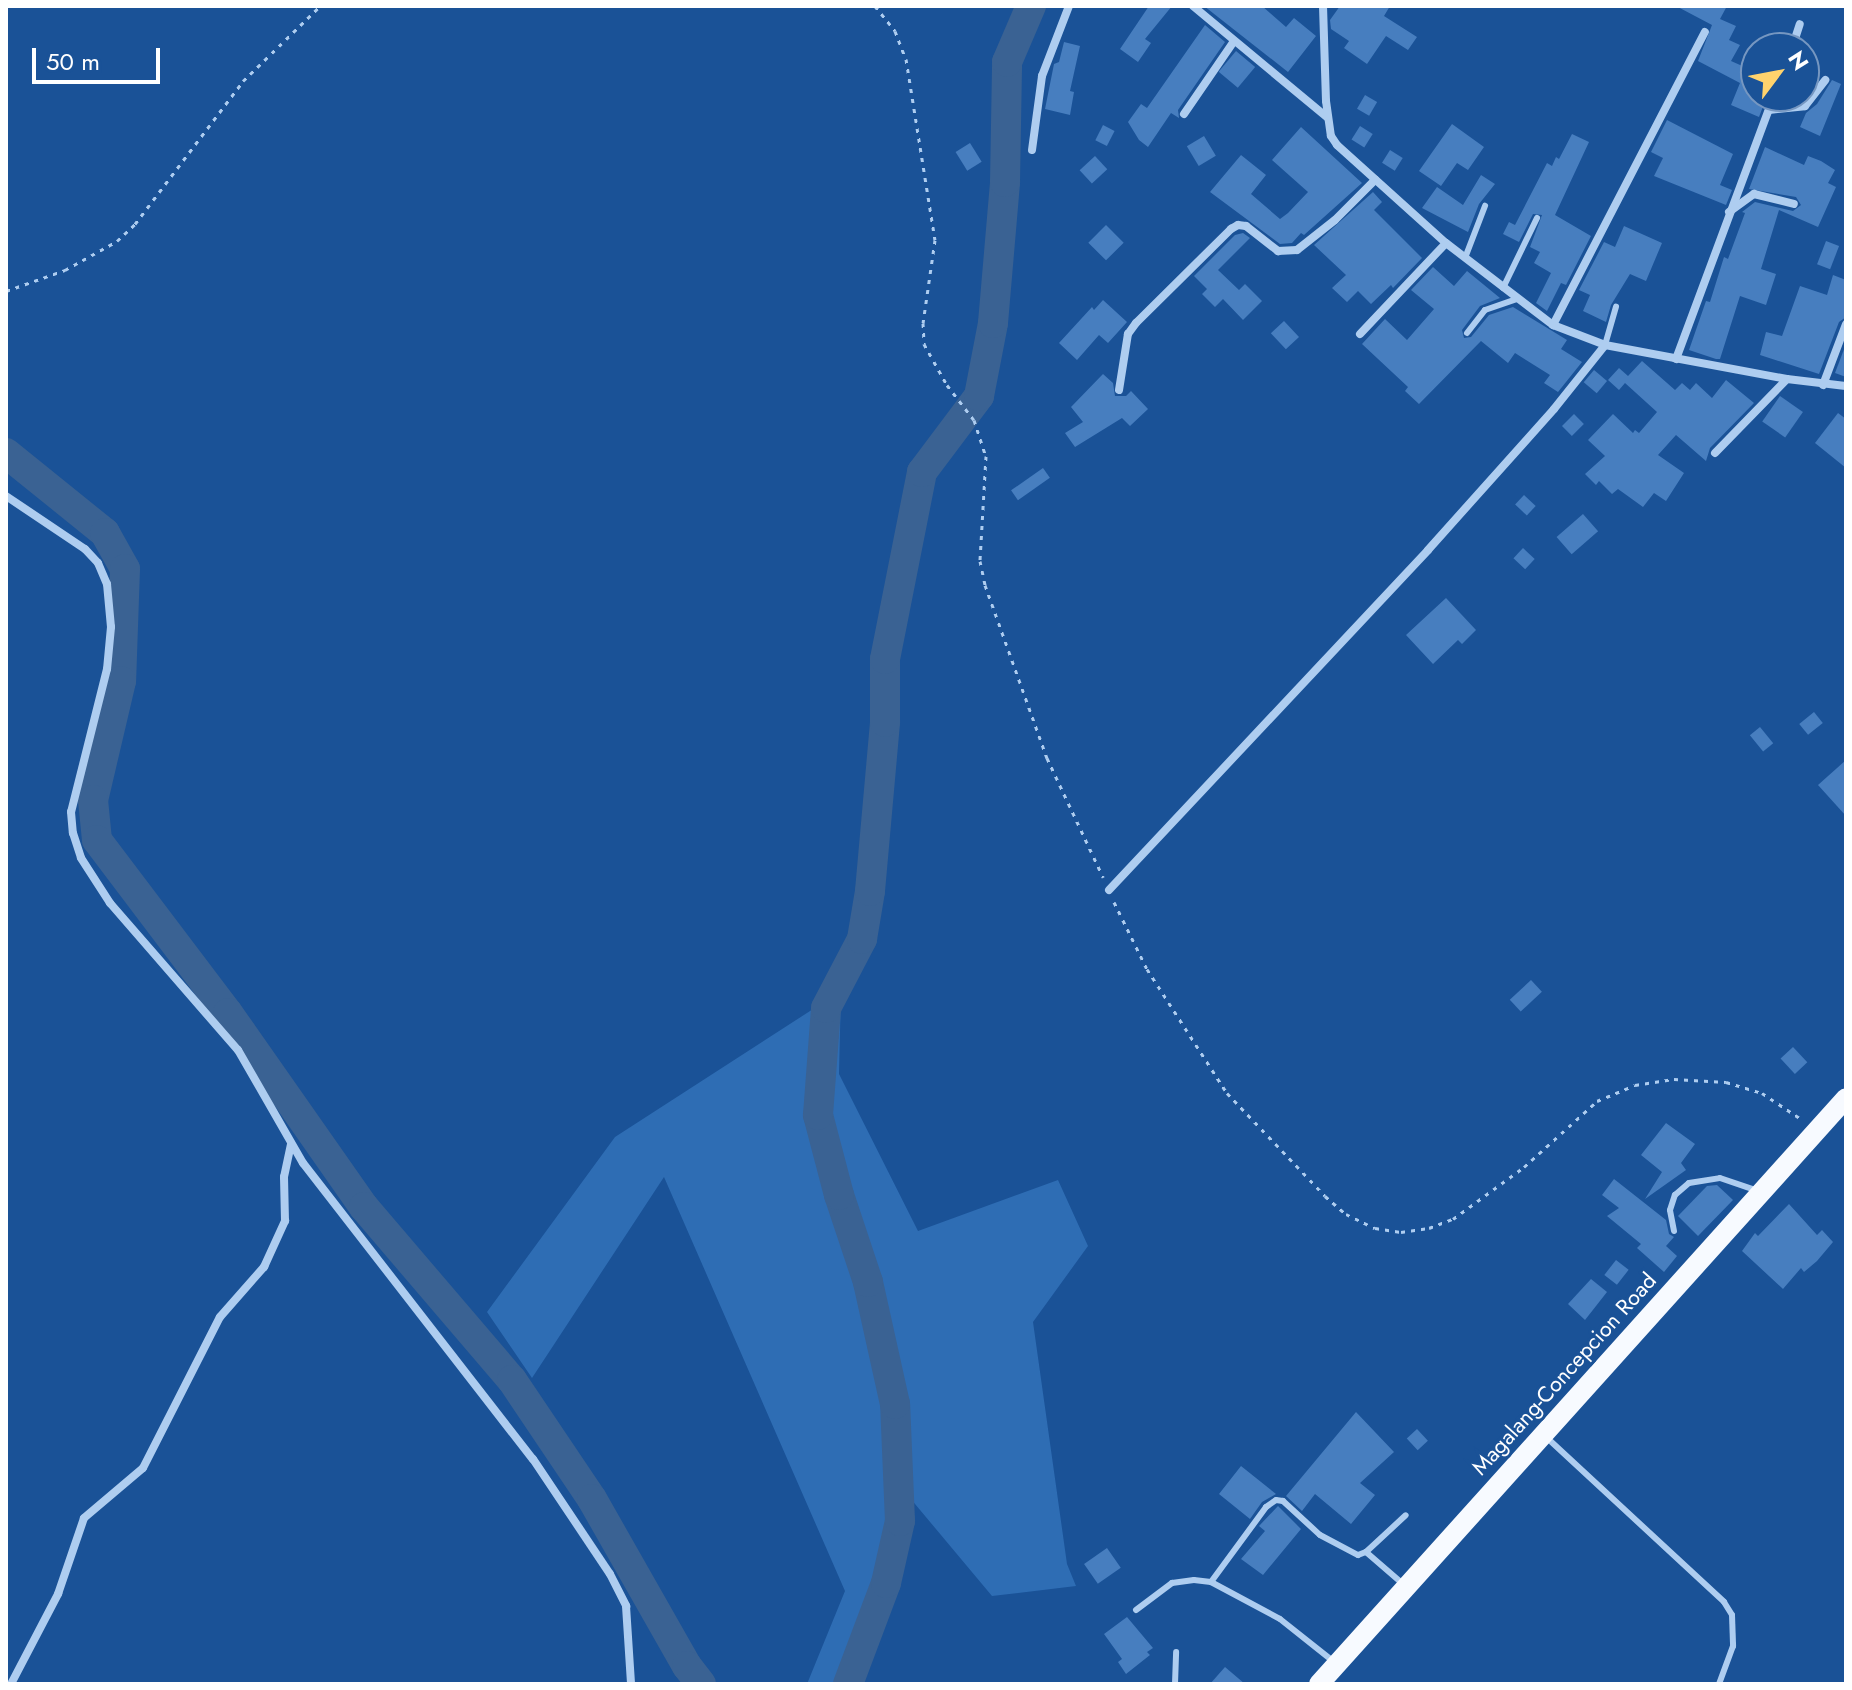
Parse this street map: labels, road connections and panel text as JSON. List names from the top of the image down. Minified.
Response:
{"streets":{"main road":["Magalang-Concepcion Road"]},"scale_bar":"50 m","north":"top right"}
